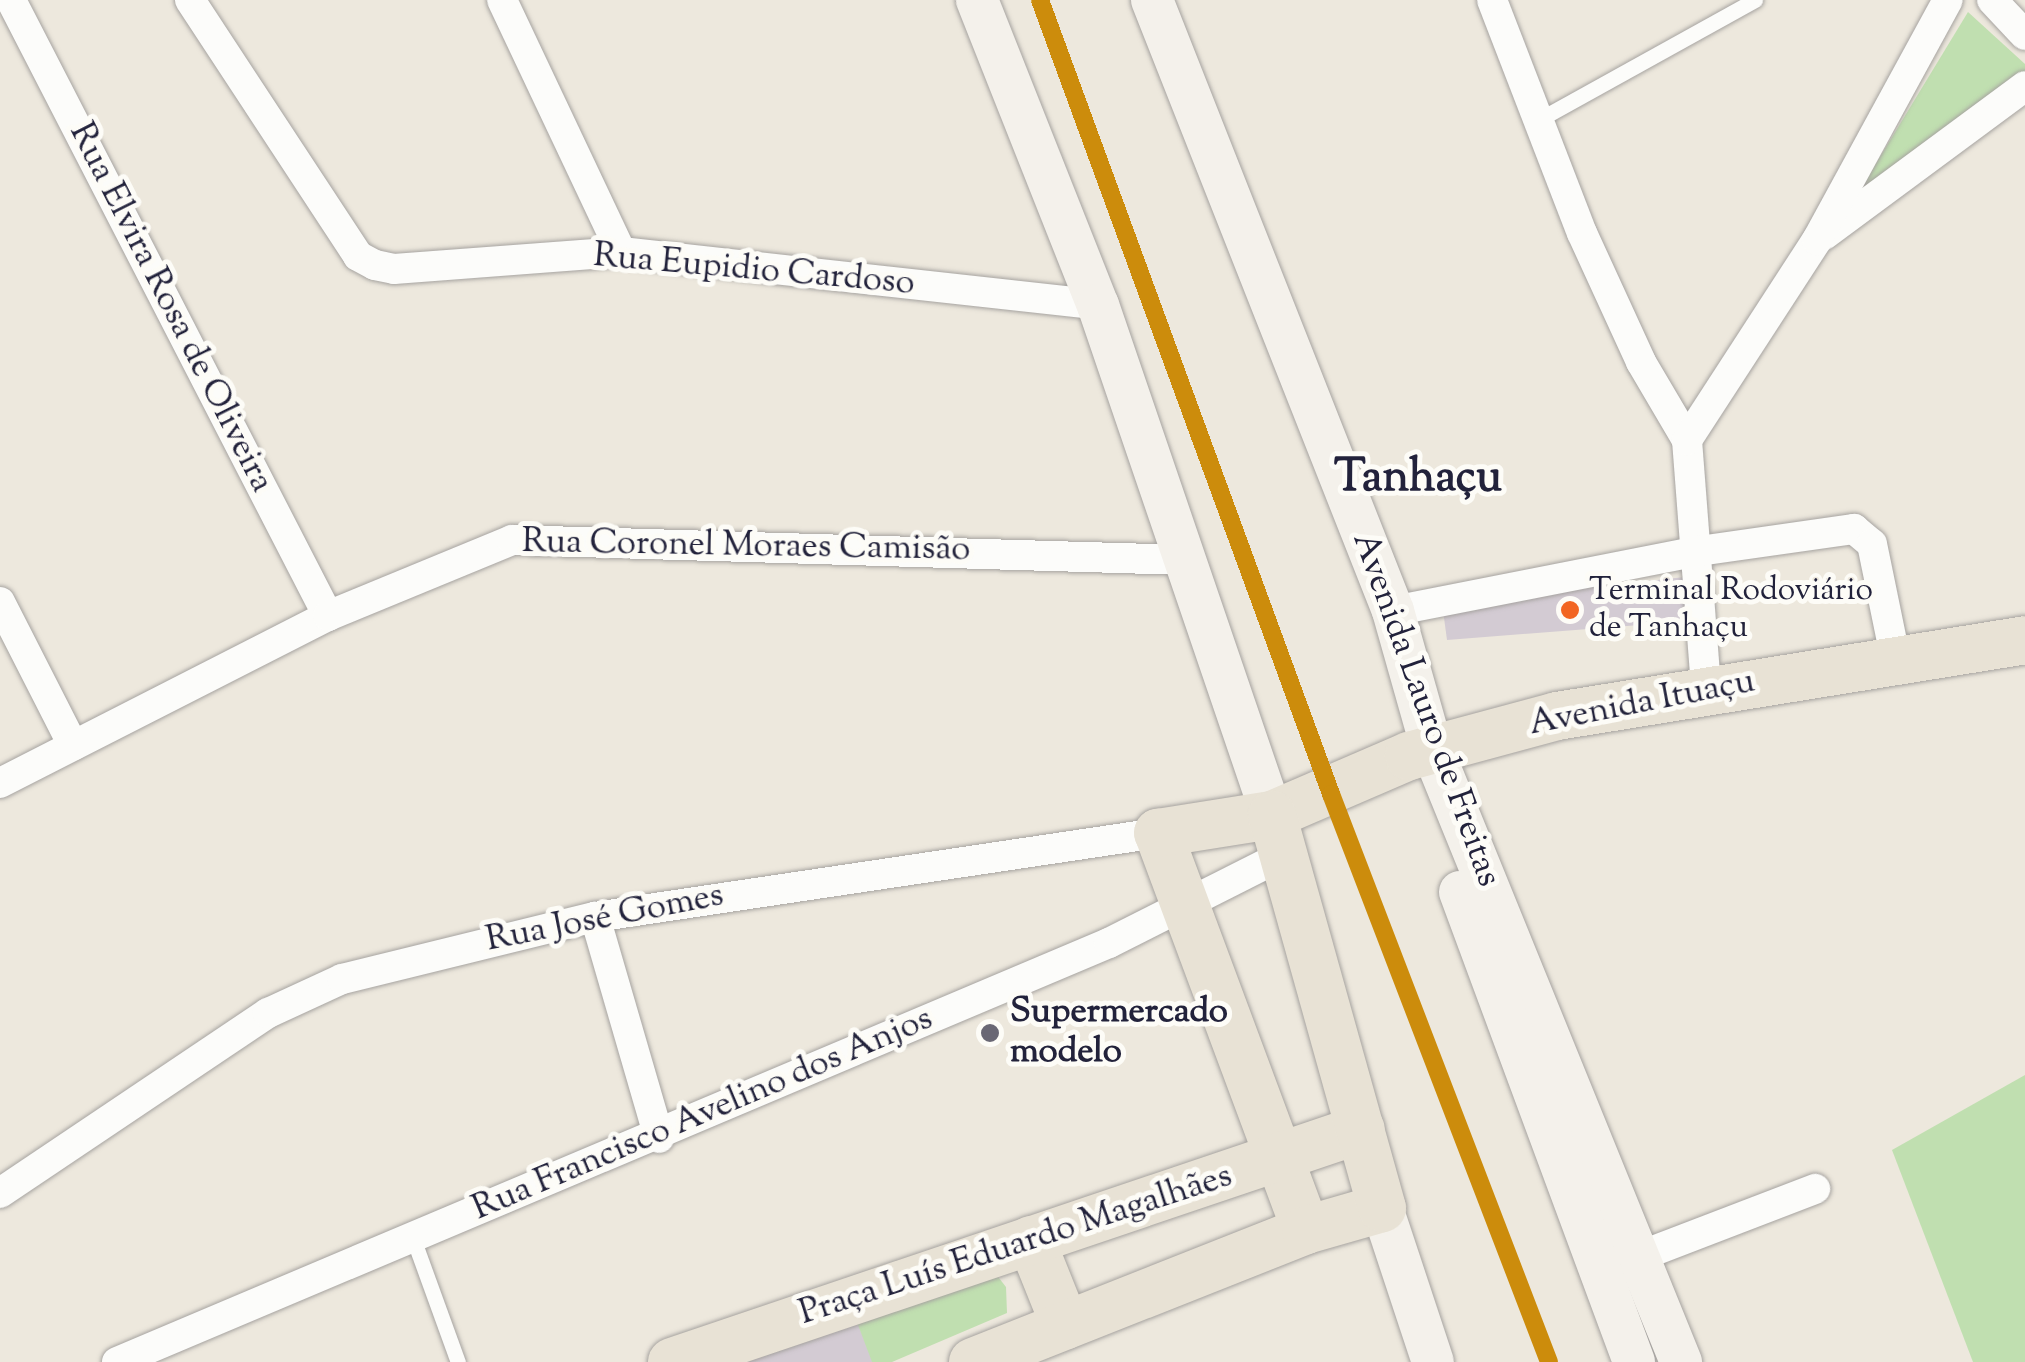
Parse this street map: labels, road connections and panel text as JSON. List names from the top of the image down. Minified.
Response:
{"streets":{"main road":["Avenida Ituaçu","Avenida Lauro de Freitas","Rua José Gomes","Praça Luís Eduardo Magalhães"],"street":["Rua Eupidio Cardoso","Rua Elvira Rosa de Oliveira","Rua Coronel Moraes Camisão","Rua Francisco Avelino dos Anjos"]},"crossings":[["Rua Elvira Rosa de Oliveira","Rua Coronel Moraes Camisão"],["Avenida Ituaçu","Avenida Lauro de Freitas"],["Avenida Ituaçu","Rua José Gomes"],["Avenida Ituaçu","Rua Francisco Avelino dos Anjos"],["Rua José Gomes","Rua Francisco Avelino dos Anjos"]],"districts":["Tanhaçu"],"places":["Terminal Rodoviário de Tanhaçu","Supermercado modelo"]}
